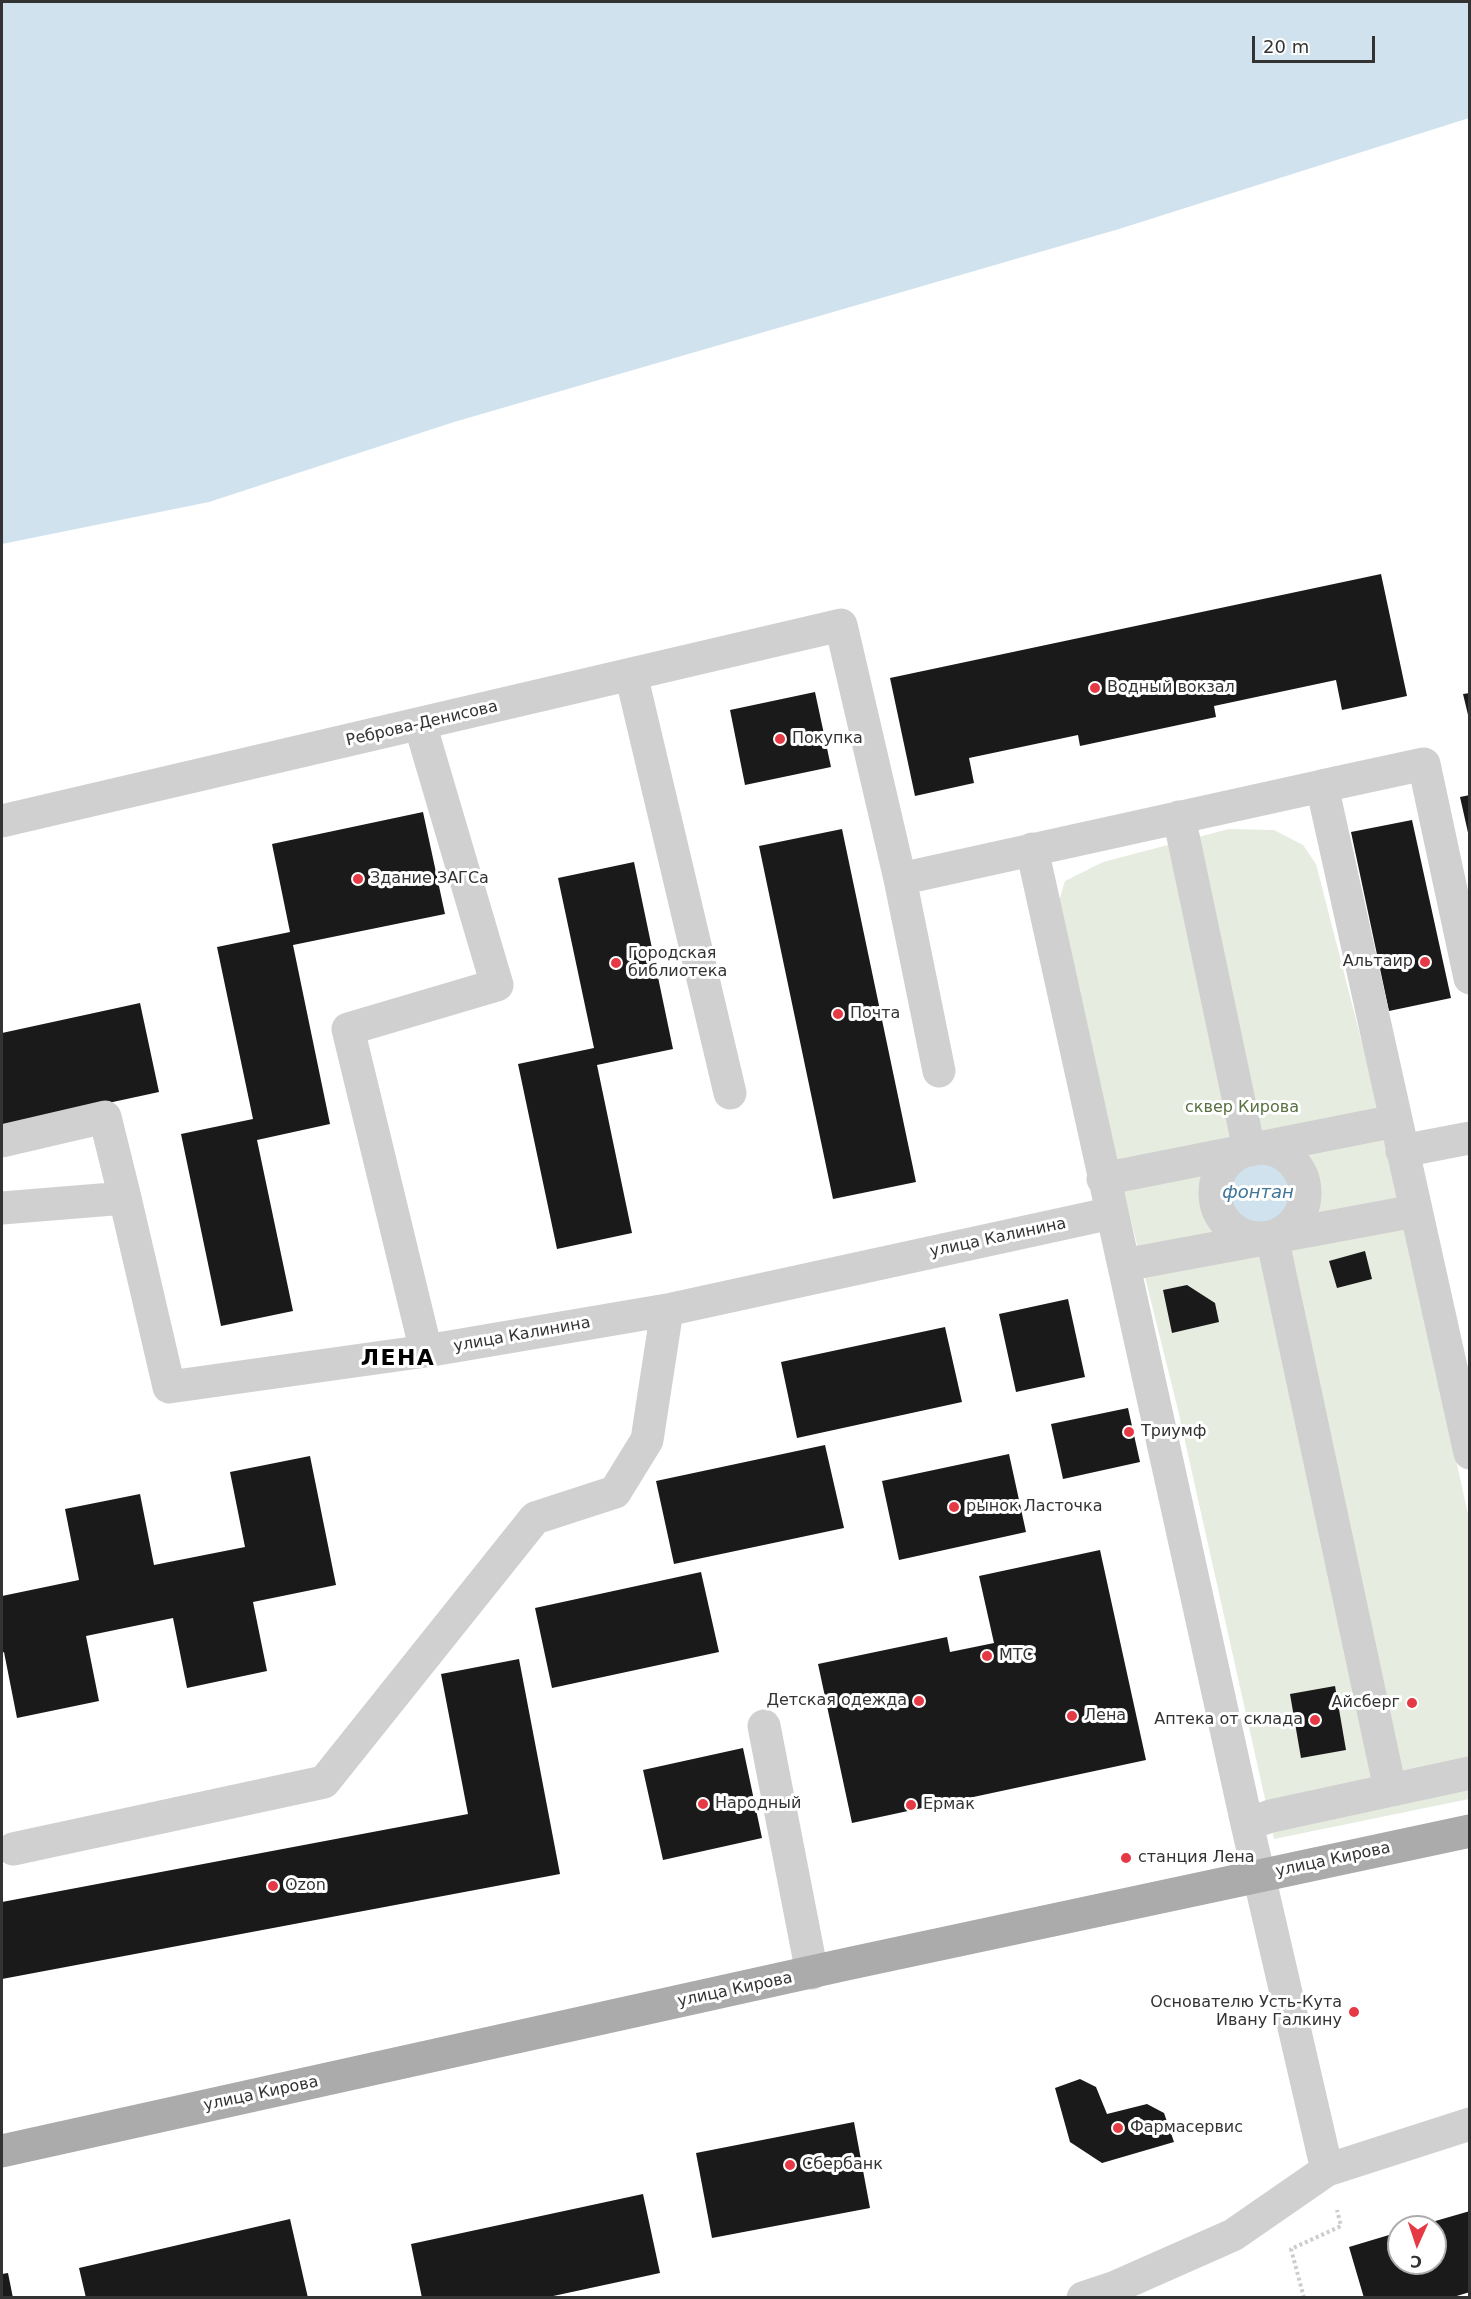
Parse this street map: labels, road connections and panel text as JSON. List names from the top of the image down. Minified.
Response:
{"streets":{"main road":["улица Кирова"],"street":["Реброва-Денисова","улица Калинина"]},"districts":["ЛЕНА"],"water":["фонтан"],"parks":["сквер Кирова"],"places":["Водный вокзал","Покупка","Здание ЗАГСа","Альтаир","Городская библиотека","Почта","Триумф","рынок Ласточка","МТС","Детская одежда","Айсберг","Лена","Аптека от склада","Народный","Ермак","станция Лена","Ozon","Основателю Усть-Кута Ивану Галкину","Фармасервис","Сбербанк"],"scale_bar":"20 m","north":"bottom"}
